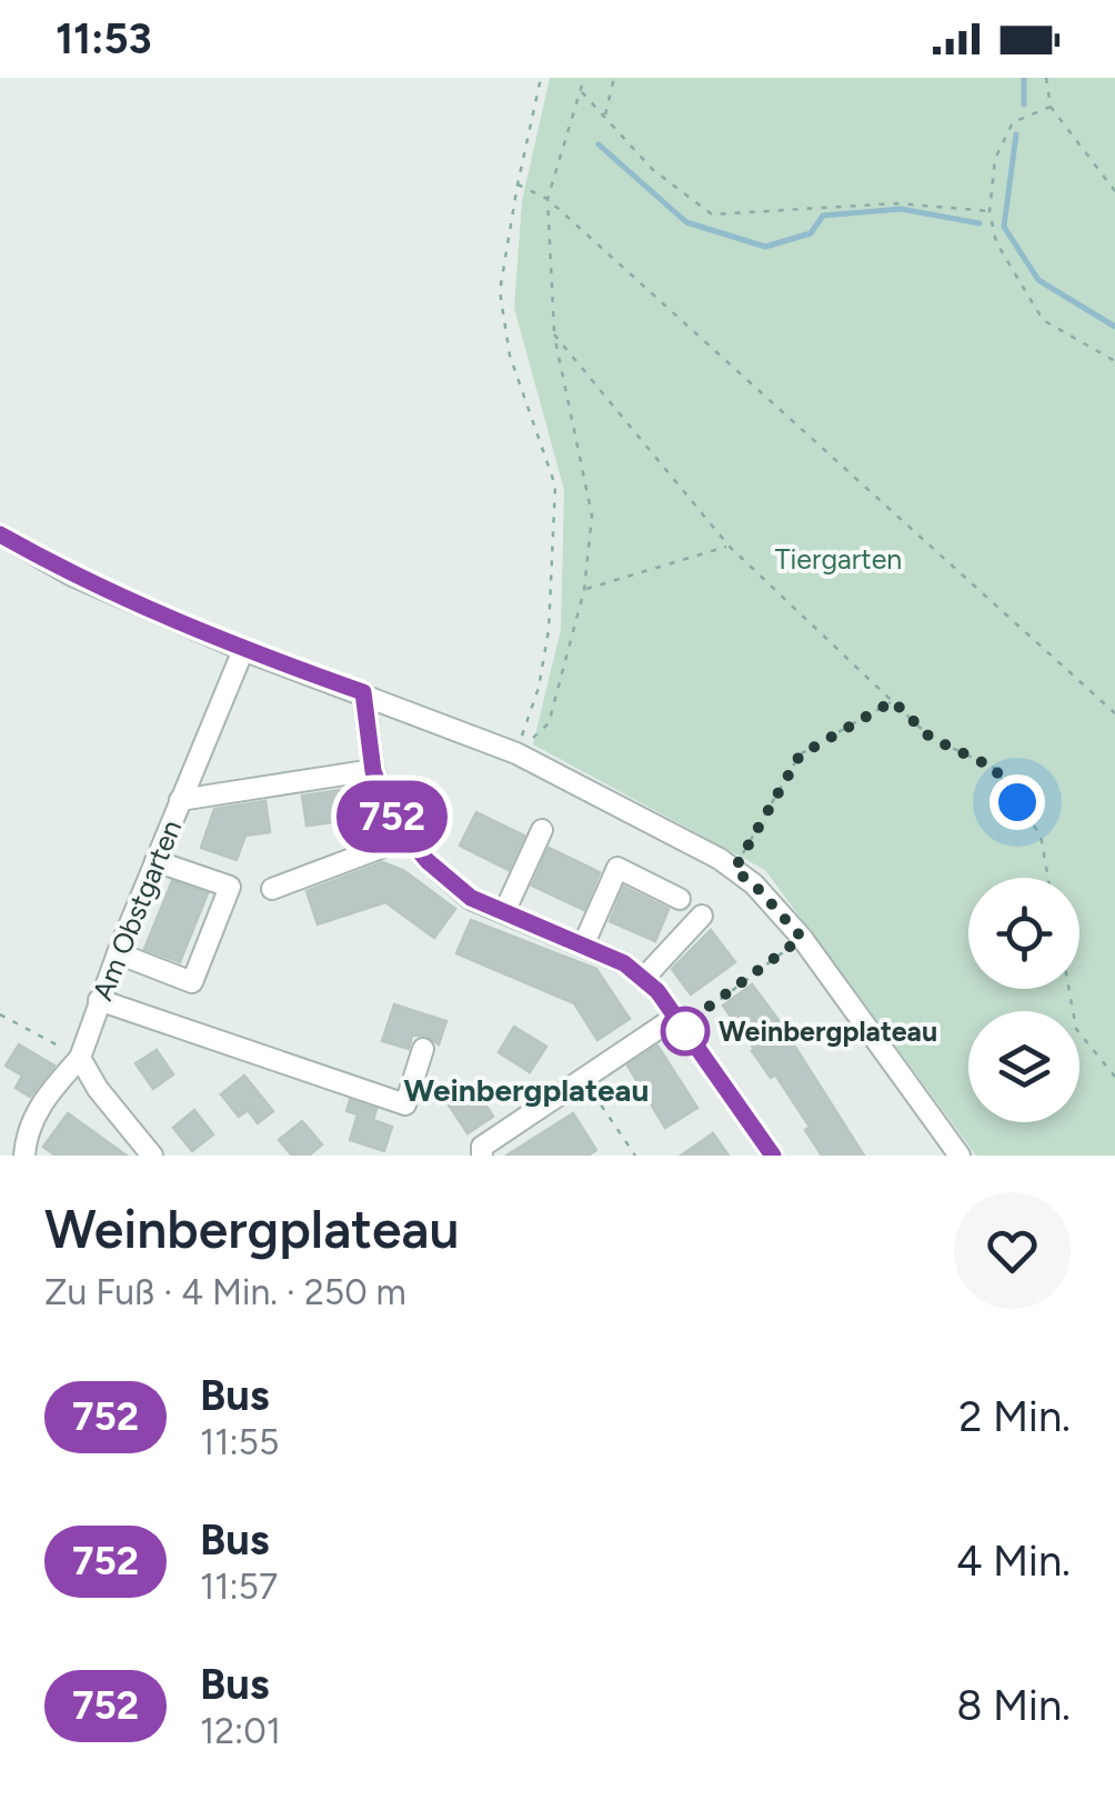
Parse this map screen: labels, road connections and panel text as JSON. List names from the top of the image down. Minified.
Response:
{"streets":{"street":["Am Obstgarten"]},"districts":["Weinbergplateau"],"parks":["Tiergarten"],"places":["Weinbergplateau"],"lines":["bus line 752"],"page":{"status":"11:53","on_map":"752","heading":["Weinbergplateau","Zu Fuß · 4 Min. · 250 m"],"list":[{"mark":"752","name":"Bus","note":"11:55","value":"2 Min."},{"mark":"752","name":"Bus","note":"11:57","value":"4 Min."},{"mark":"752","name":"Bus","note":"12:01","value":"8 Min."}]}}
